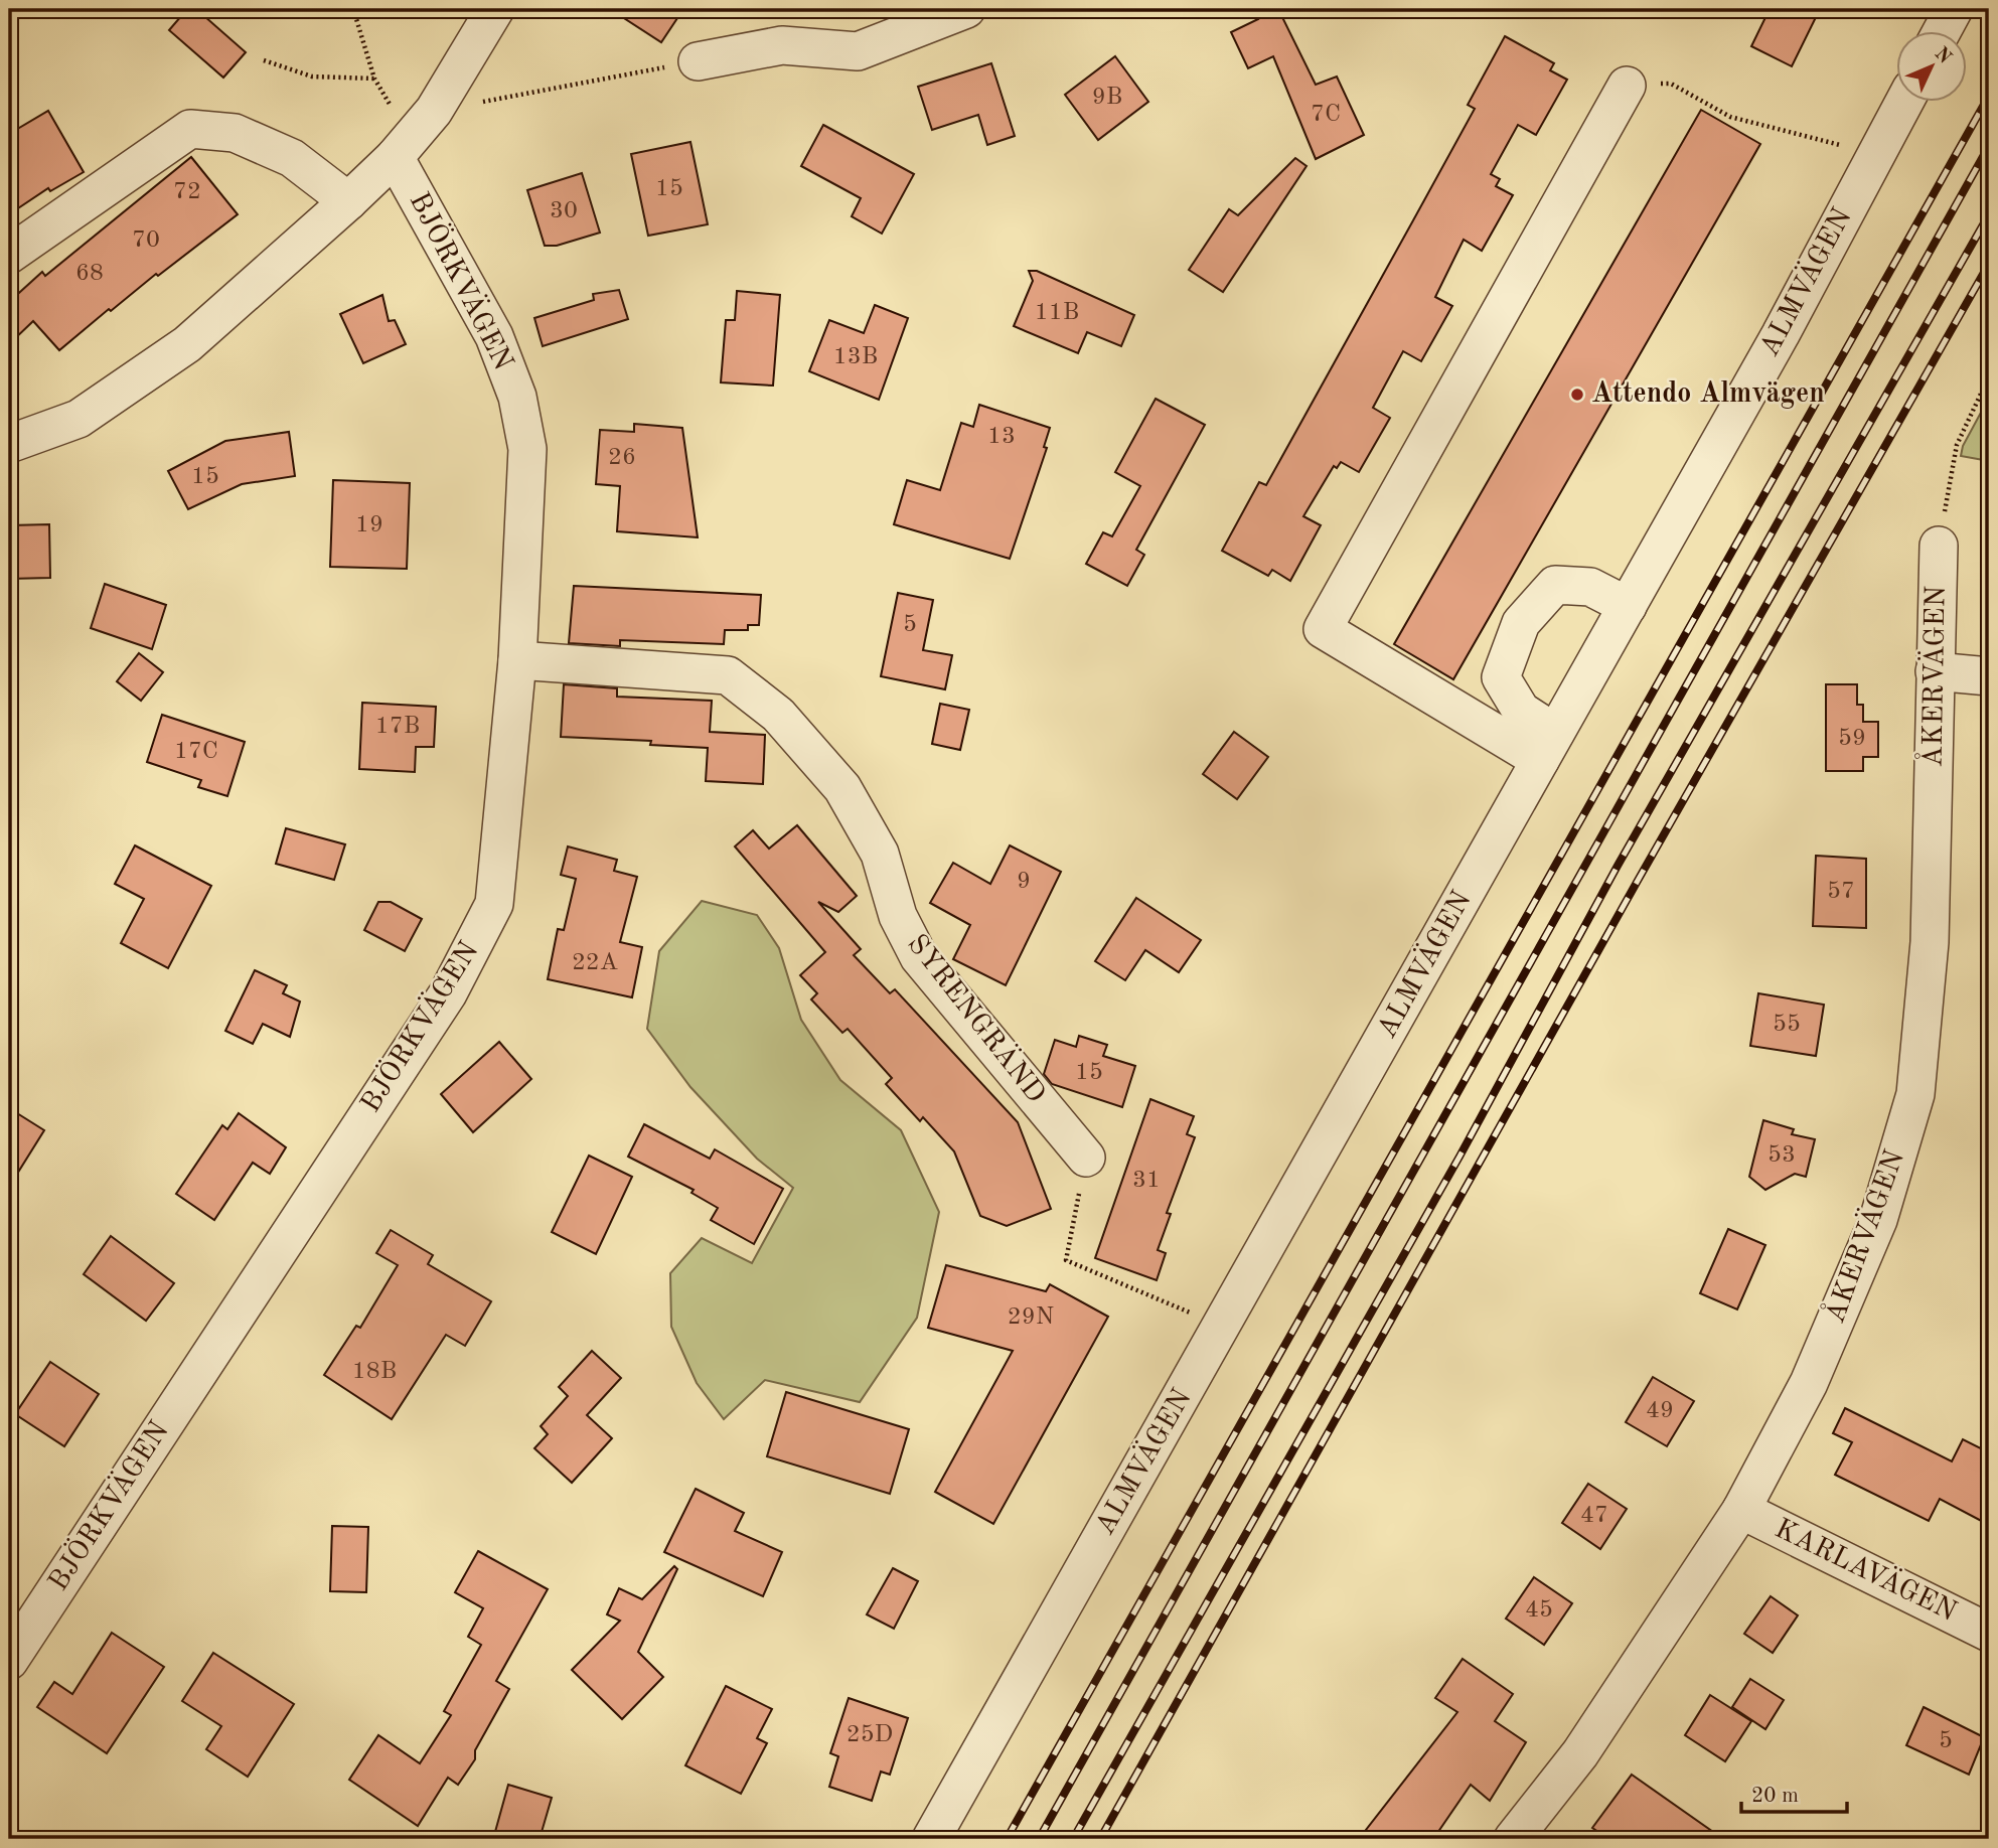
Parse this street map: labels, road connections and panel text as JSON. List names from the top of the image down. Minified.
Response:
{"streets":{"street":["BJÖRKVÄGEN","ALMVÄGEN","ÅKERVÄGEN","SYRENGRÄND","KARLAVÄGEN"]},"crossings":[["BJÖRKVÄGEN","SYRENGRÄND"],["ÅKERVÄGEN","KARLAVÄGEN"]],"places":["Attendo Almvägen"],"house_numbers":["9B","7C","15","72","30","70","68","11B","13B","13","26","15","19","5","17B","59","17C","9","57","22A","55","15","53","31","29N","18B","49","47","45","25D","5"],"scale_bar":"20 m","north":"top right"}
